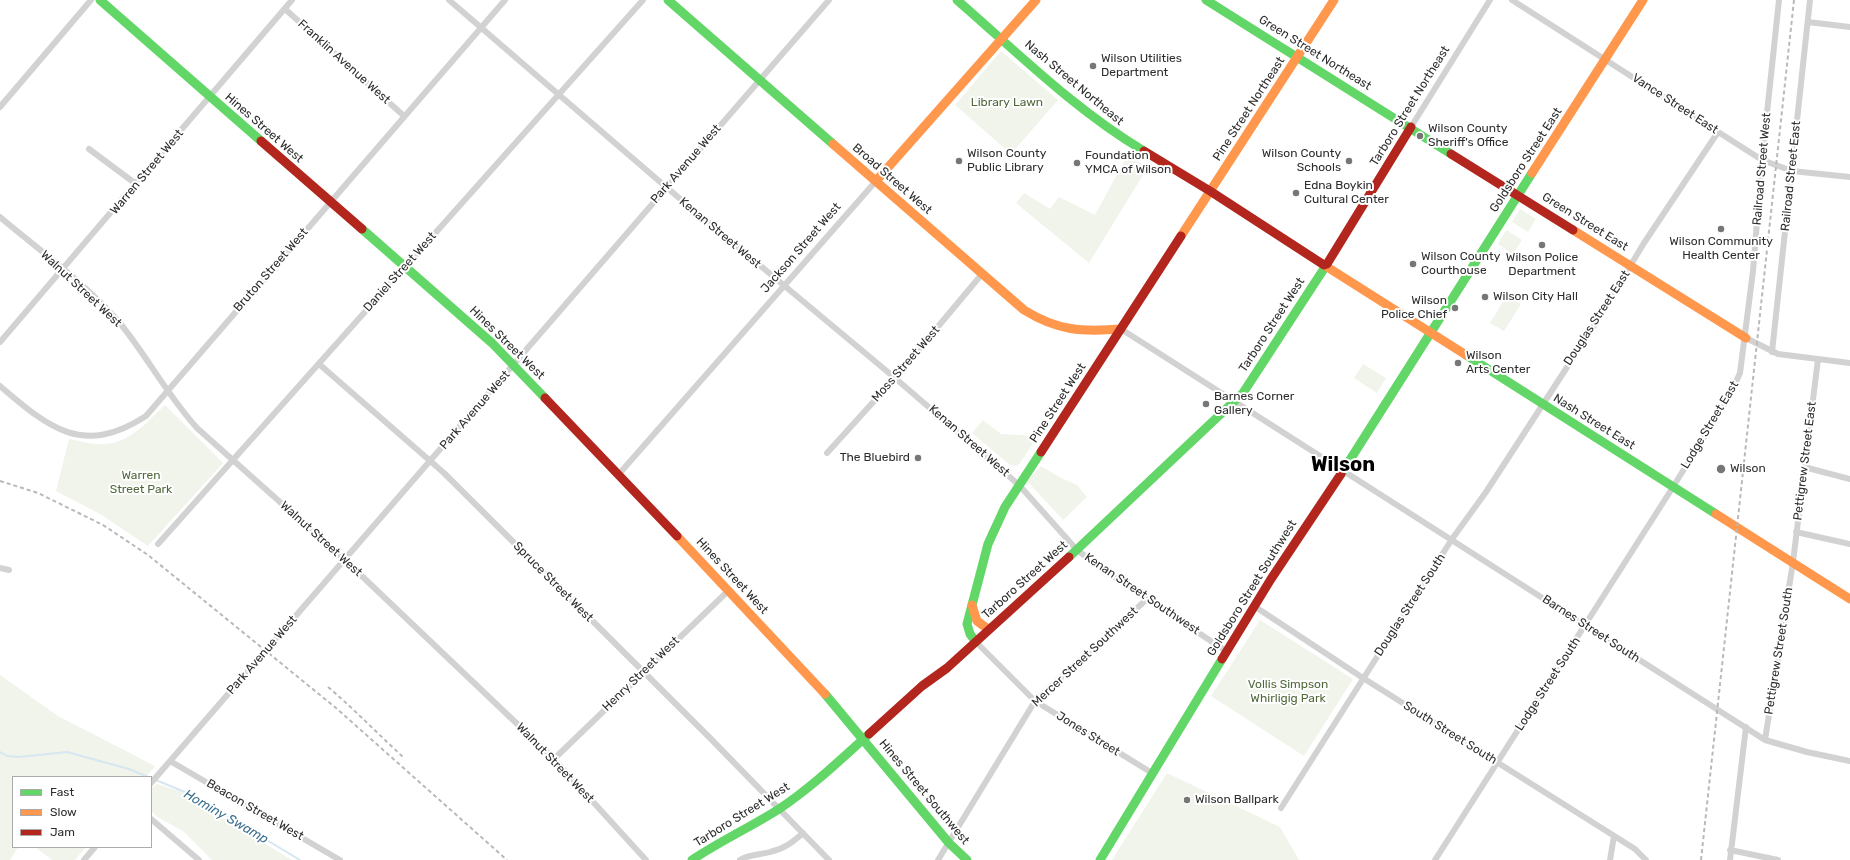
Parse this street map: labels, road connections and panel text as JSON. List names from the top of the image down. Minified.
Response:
{"streets":{"main road":["Green Street Northeast","Nash Street Northeast","Tarboro Street Northeast","Pine Street Northeast","Hines Street West","Goldsboro Street East","Broad Street West","Green Street East","Jackson Street West","Tarboro Street West","Pine Street West","Nash Street East","Goldsboro Street Southwest","Hines Street Southwest"],"street":["Franklin Avenue West","Vance Street East","Park Avenue West","Railroad Street West","Warren Street West","Railroad Street East","Kenan Street West","Bruton Street West","Daniel Street West","Walnut Street West","Douglas Street East","Moss Street West","Lodge Street East","Pettigrew Street East","Spruce Street West","Kenan Street Southwest","Douglas Street South","Barnes Street South","Pettigrew Street South","Mercer Street Southwest","Henry Street West","Lodge Street South","South Street South","Jones Street","Beacon Street West"]},"crossings":[["Green Street Northeast","Tarboro Street Northeast"],["Green Street Northeast","Pine Street Northeast"],["Green Street Northeast","Green Street East"],["Franklin Avenue West","Warren Street West"],["Franklin Avenue West","Bruton Street West"],["Nash Street Northeast","Tarboro Street Northeast"],["Nash Street Northeast","Pine Street Northeast"],["Nash Street Northeast","Jackson Street West"],["Nash Street Northeast","Tarboro Street West"],["Nash Street Northeast","Pine Street West"],["Nash Street Northeast","Nash Street East"],["Vance Street East","Goldsboro Street East"],["Vance Street East","Railroad Street West"],["Vance Street East","Railroad Street East"],["Vance Street East","Douglas Street East"],["Tarboro Street Northeast","Green Street East"],["Tarboro Street Northeast","Tarboro Street West"],["Tarboro Street Northeast","Nash Street East"],["Pine Street Northeast","Pine Street West"],["Hines Street West","Park Avenue West"],["Hines Street West","Warren Street West"],["Hines Street West","Jackson Street West"],["Hines Street West","Bruton Street West"],["Hines Street West","Daniel Street West"],["Hines Street West","Tarboro Street West"],["Hines Street West","Henry Street West"],["Hines Street West","Hines Street Southwest"],["Goldsboro Street East","Green Street East"],["Goldsboro Street East","Nash Street East"],["Goldsboro Street East","Goldsboro Street Southwest"],["Park Avenue West","Broad Street West"],["Park Avenue West","Kenan Street West"],["Park Avenue West","Walnut Street West"],["Park Avenue West","Spruce Street West"],["Park Avenue West","Beacon Street West"],["Railroad Street West","Green Street East"],["Railroad Street West","Lodge Street East"],["Warren Street West","Walnut Street West"],["Broad Street West","Jackson Street West"],["Broad Street West","Moss Street West"],["Broad Street West","Pine Street West"],["Broad Street West","Barnes Street South"],["Green Street East","Douglas Street East"],["Green Street East","Lodge Street East"],["Kenan Street West","Jackson Street West"],["Kenan Street West","Bruton Street West"],["Kenan Street West","Daniel Street West"],["Kenan Street West","Tarboro Street West"],["Kenan Street West","Moss Street West"],["Kenan Street West","Pine Street West"],["Kenan Street West","Kenan Street Southwest"],["Bruton Street West","Walnut Street West"],["Daniel Street West","Walnut Street West"],["Daniel Street West","Spruce Street West"],["Walnut Street West","Henry Street West"],["Douglas Street East","Nash Street East"],["Douglas Street East","Douglas Street South"],["Tarboro Street West","Pine Street West"],["Tarboro Street West","Nash Street East"],["Tarboro Street West","Spruce Street West"],["Tarboro Street West","Kenan Street Southwest"],["Tarboro Street West","Barnes Street South"],["Tarboro Street West","Jones Street"],["Tarboro Street West","Hines Street Southwest"],["Pine Street West","Barnes Street South"],["Pine Street West","Jones Street"],["Nash Street East","Lodge Street East"],["Nash Street East","Pettigrew Street East"],["Nash Street East","Goldsboro Street Southwest"],["Nash Street East","Douglas Street South"],["Nash Street East","Pettigrew Street South"],["Nash Street East","Lodge Street South"],["Lodge Street East","Lodge Street South"],["Pettigrew Street East","Pettigrew Street South"],["Spruce Street West","Henry Street West"],["Goldsboro Street Southwest","Kenan Street Southwest"],["Goldsboro Street Southwest","Barnes Street South"],["Goldsboro Street Southwest","South Street South"],["Goldsboro Street Southwest","Jones Street"],["Kenan Street Southwest","Mercer Street Southwest"],["Douglas Street South","Barnes Street South"],["Douglas Street South","South Street South"],["Barnes Street South","Pettigrew Street South"],["Barnes Street South","Lodge Street South"],["Mercer Street Southwest","Jones Street"],["Mercer Street Southwest","Hines Street Southwest"],["Lodge Street South","South Street South"]],"districts":["Wilson"],"water":["Hominy Swamp"],"parks":["Library Lawn","Warren Street Park","Vollis Simpson Whirligig Park"],"places":["Wilson Utilities Department","Wilson County Sheriff's Office","Wilson County Public Library","Wilson County Schools","Foundation YMCA of Wilson","Edna Boykin Cultural Center","Wilson Community Health Center","Wilson Police Department","Wilson County Courthouse","Wilson City Hall","Wilson Police Chief","Wilson Arts Center","Barnes Corner Gallery","The Bluebird","Wilson","Wilson Ballpark"],"legend":["Fast","Slow","Jam"]}
